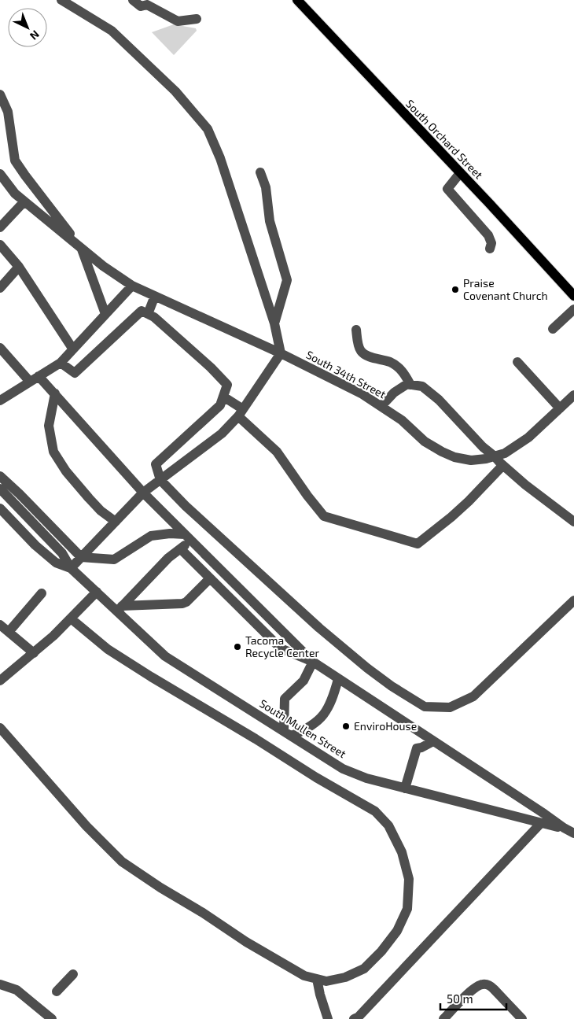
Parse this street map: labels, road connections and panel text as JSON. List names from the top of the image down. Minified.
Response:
{"streets":{"main road":["South Orchard Street"],"street":["South 34th Street","South Mullen Street"]},"places":["Praise Covenant Church","Tacoma Recycle Center","EnviroHouse"],"scale_bar":"50 m","north":"bottom right"}
